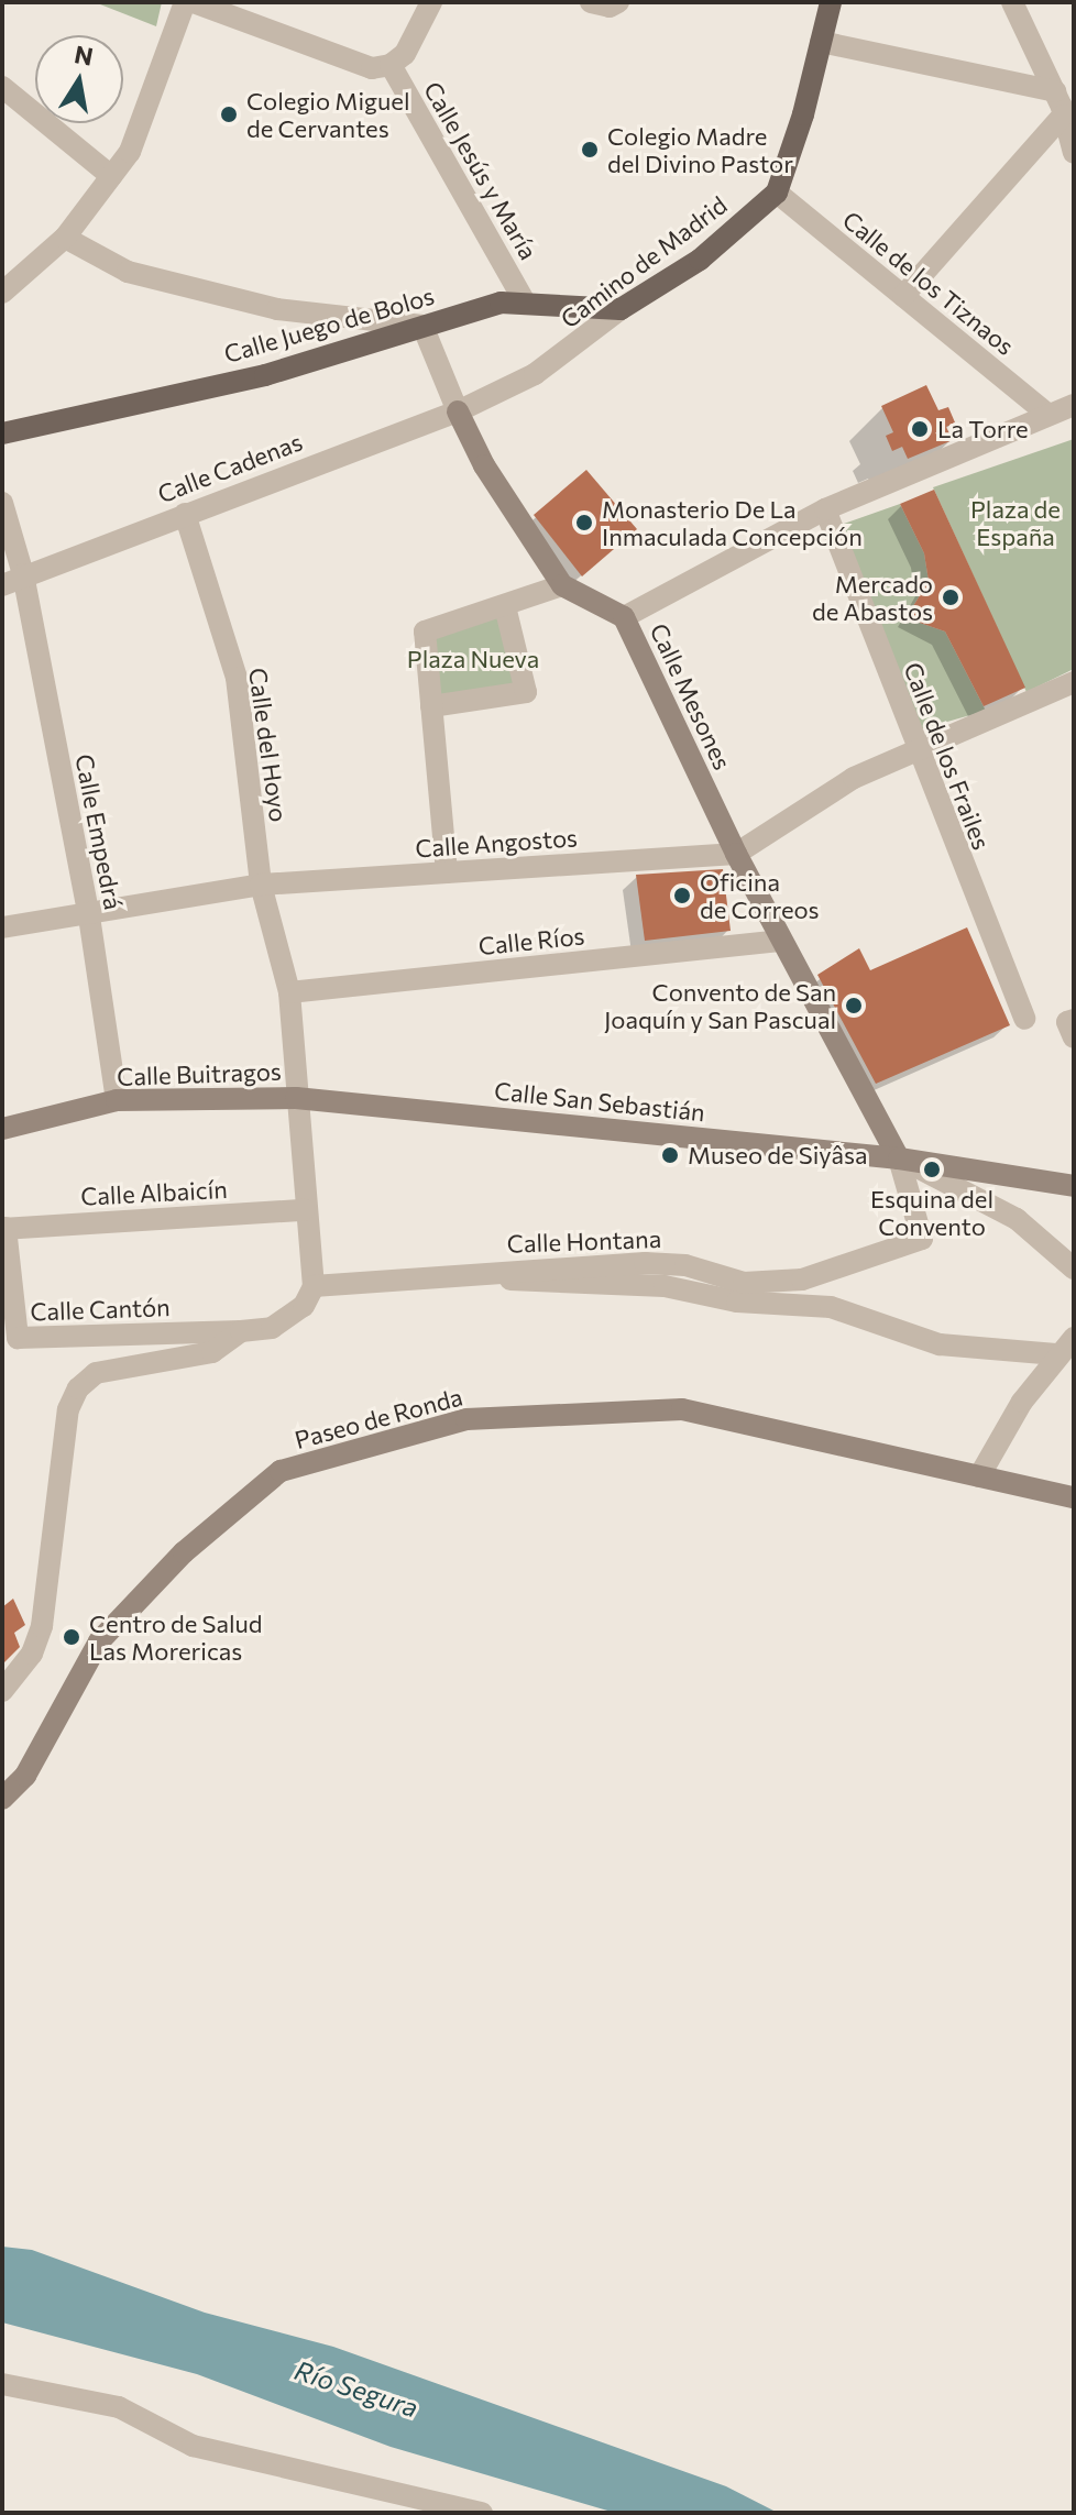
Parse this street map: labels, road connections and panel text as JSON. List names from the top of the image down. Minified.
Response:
{"streets":{"main road":["Camino de Madrid","Calle Juego de Bolos","Calle Mesones","Calle Buitragos","Calle San Sebastián","Paseo de Ronda"],"street":["Calle Jesús y María","Calle de los Tiznaos","Calle Cadenas","Calle del Hoyo","Calle de los Frailes","Calle Empedrá","Calle Angostos","Calle Ríos","Calle Albaicín","Calle Hontana","Calle Cantón"]},"crossings":[["Calle Jesús y María","Calle Juego de Bolos"],["Camino de Madrid","Calle de los Tiznaos"],["Camino de Madrid","Calle Juego de Bolos"],["Camino de Madrid","Calle Cadenas"],["Camino de Madrid","Calle Mesones"],["Calle Cadenas","Calle Mesones"],["Calle Cadenas","Calle del Hoyo"],["Calle Cadenas","Calle Empedrá"],["Calle Mesones","Calle Angostos"],["Calle Mesones","Calle Ríos"],["Calle Mesones","Calle San Sebastián"],["Calle Mesones","Calle Hontana"],["Calle del Hoyo","Calle Angostos"],["Calle del Hoyo","Calle Ríos"],["Calle del Hoyo","Calle Buitragos"],["Calle del Hoyo","Calle San Sebastián"],["Calle del Hoyo","Calle Albaicín"],["Calle del Hoyo","Calle Hontana"],["Calle Empedrá","Calle Angostos"],["Calle Empedrá","Calle Buitragos"],["Calle Buitragos","Calle San Sebastián"],["Calle San Sebastián","Calle Hontana"],["Calle Albaicín","Calle Cantón"]],"water":["Río Segura"],"parks":["Plaza de España","Plaza Nueva"],"places":["Colegio Miguel de Cervantes","Colegio Madre del Divino Pastor","La Torre","Monasterio De La Inmaculada Concepción","Mercado de Abastos","Oficina de Correos","Convento de San Joaquín y San Pascual","Museo de Siyâsa","Esquina del Convento","Centro de Salud Las Morericas"],"north":"top"}
